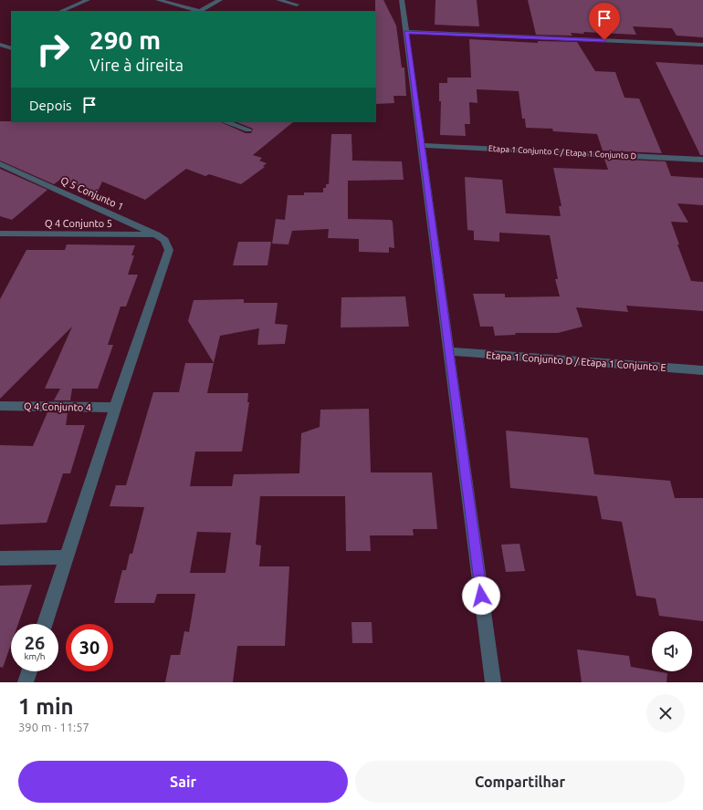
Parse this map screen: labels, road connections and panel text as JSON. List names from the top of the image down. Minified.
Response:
{"streets":{"street":["Etapa 1 Conjunto C / Etapa 1 Conjunto D","Q 5 Conjunto 1","Q 4 Conjunto 5","Etapa 1 Conjunto D / Etapa 1 Conjunto E","Q 4 Conjunto 4"]},"crossings":[["Q 5 Conjunto 1","Q 4 Conjunto 5"],["Q 5 Conjunto 1","Q 4 Conjunto 4"]],"page":{"turn":["290 m","Vire à direita"],"then":"Depois","speed":"26 km/h","limit":"30","heading":["1 min","390 m · 11:57"],"buttons":["Sair","Compartilhar"]}}
